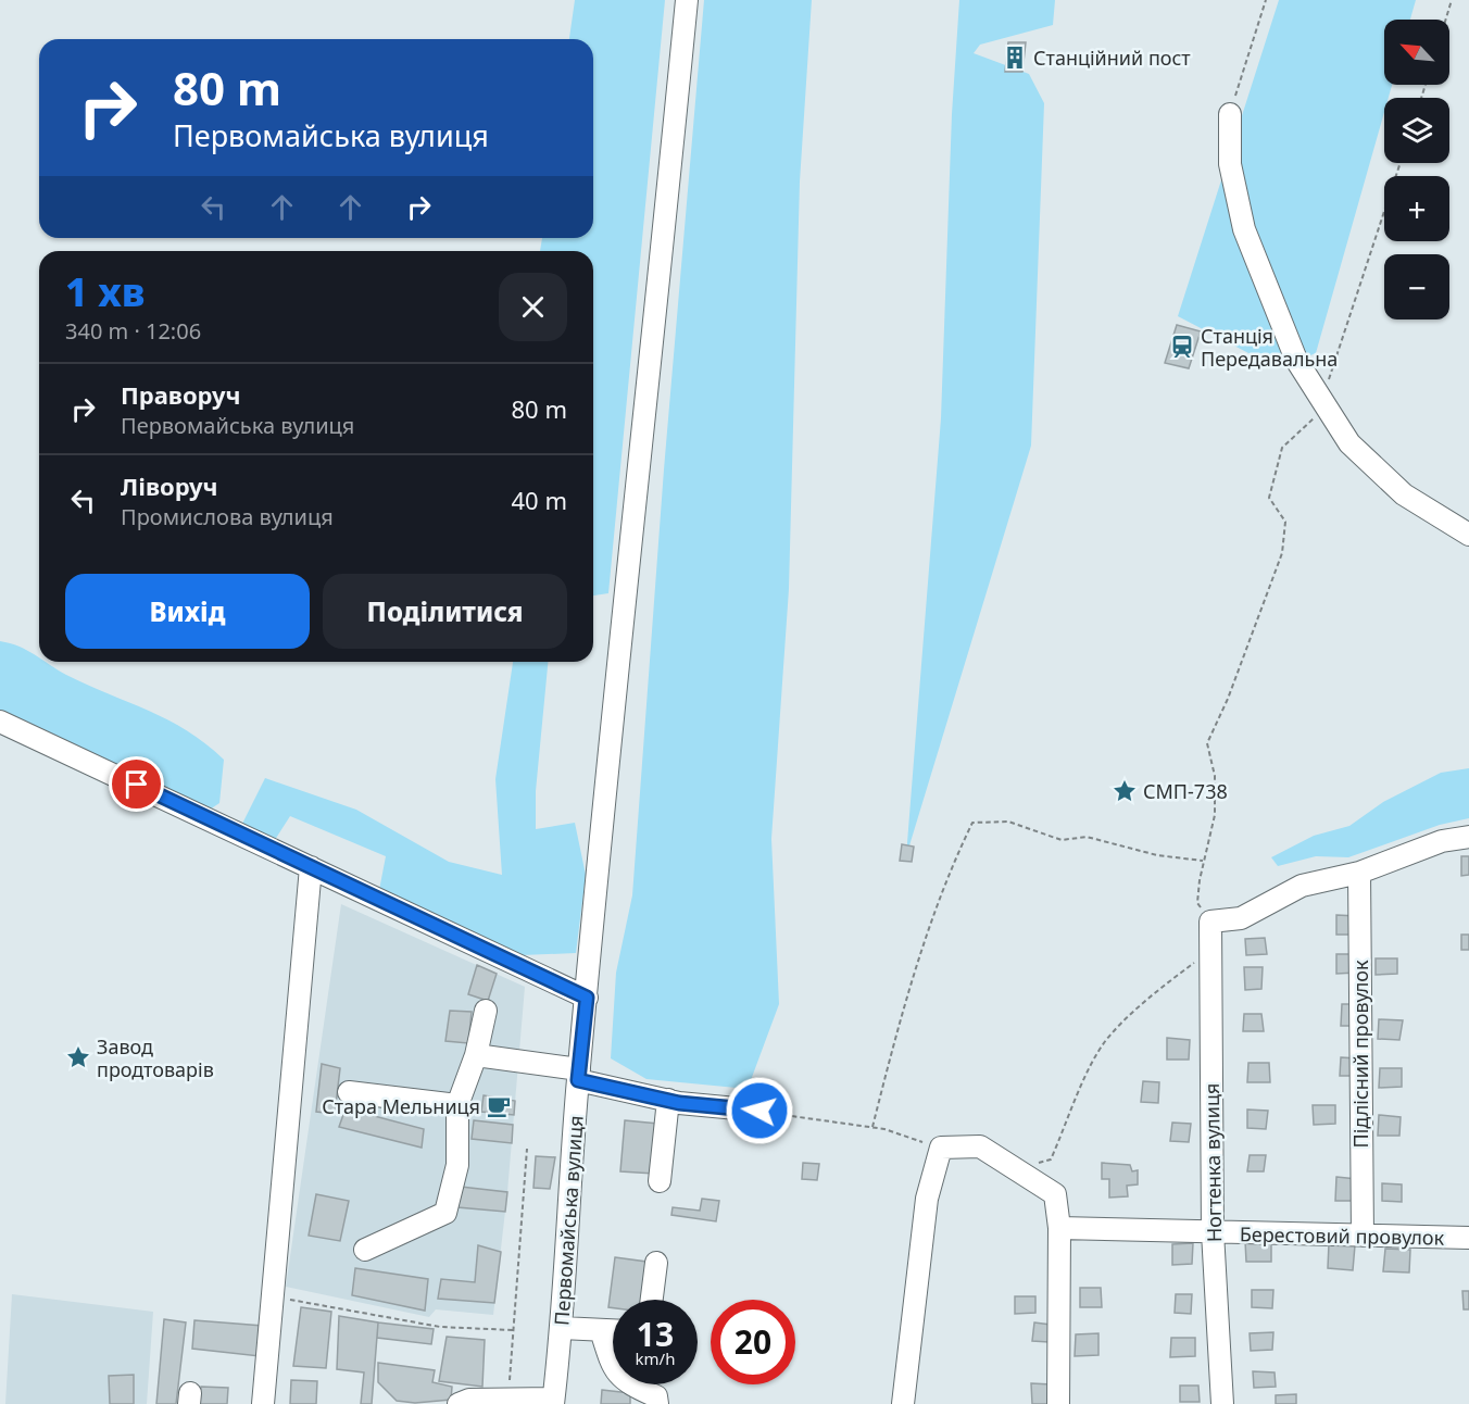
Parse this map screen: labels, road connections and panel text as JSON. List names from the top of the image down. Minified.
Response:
{"streets":{"street":["Підлісний провулок","Ногтенка вулиця","Первомайська вулиця","Берестовий провулок"]},"crossings":[["Підлісний провулок","Берестовий провулок"],["Ногтенка вулиця","Берестовий провулок"]],"places":{"building":["Станційний пост"],"station":["Станція Передавальна"],"place":["СМП-738","Завод продтоварів"],"cafe":["Стара Мельниця"]},"north":"top left","page":{"map_buttons":["+","−"],"turn":["80 m","Первомайська вулиця"],"heading":["1 хв","340 m · 12:06"],"list":[{"name":"Праворуч","note":"Первомайська вулиця","value":"80 m"},{"name":"Ліворуч","note":"Промислова вулиця","value":"40 m"}],"buttons":["Вихід","Поділитися"],"speed":"13 km/h","limit":"20"}}
